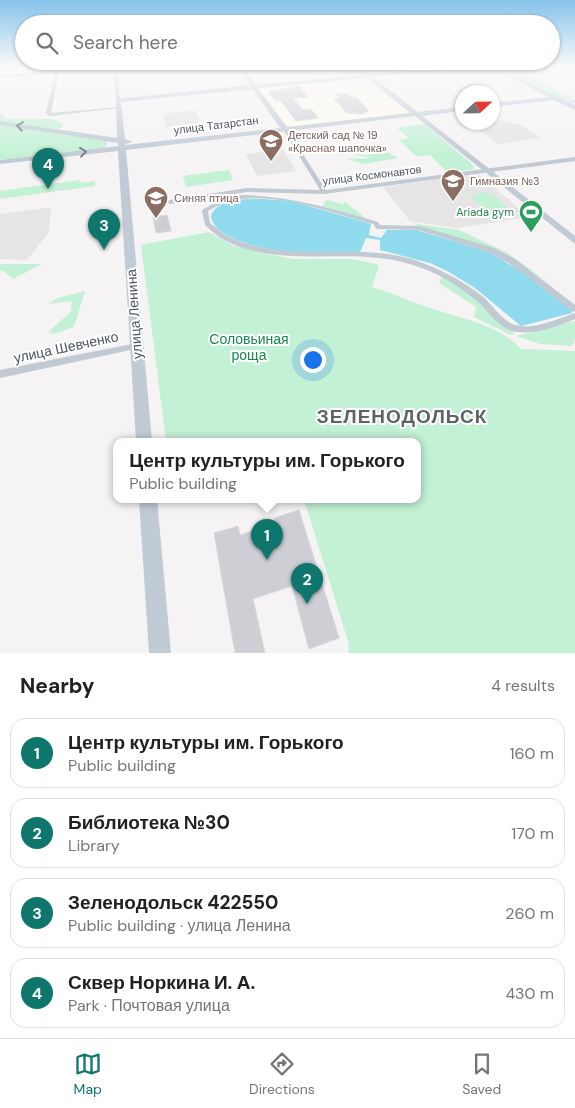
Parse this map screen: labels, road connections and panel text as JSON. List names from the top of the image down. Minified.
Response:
{"streets":{"street":["улица Татарстан","улица Космонавтов","улица Ленина","улица Шевченко"]},"crossings":[["улица Татарстан","улица Ленина"],["улица Ленина","улица Шевченко"]],"districts":["ЗЕЛЕНОДОЛЬСК"],"parks":["Соловьиная роща"],"places":{"school or university":["Детский сад № 19 «Красная шапочка»","Гимназия №3","Синяя птица"],"sports":["Ariada gym"]},"north":"right","page":{"search":"Search here","pins":["4","3","1","2"],"popup":["Центр культуры им. Горького","Public building"],"heading":["Nearby","4 results"],"list":[{"mark":"1","name":"Центр культуры им. Горького","note":"Public building","value":"160 m"},{"mark":"2","name":"Библиотека №30","note":"Library","value":"170 m"},{"mark":"3","name":"Зеленодольск 422550","note":"Public building · улица Ленина","value":"260 m"},{"mark":"4","name":"Сквер Норкина И. А.","note":"Park · Почтовая улица","value":"430 m"}],"nav":["Map","Directions","Saved"]}}
